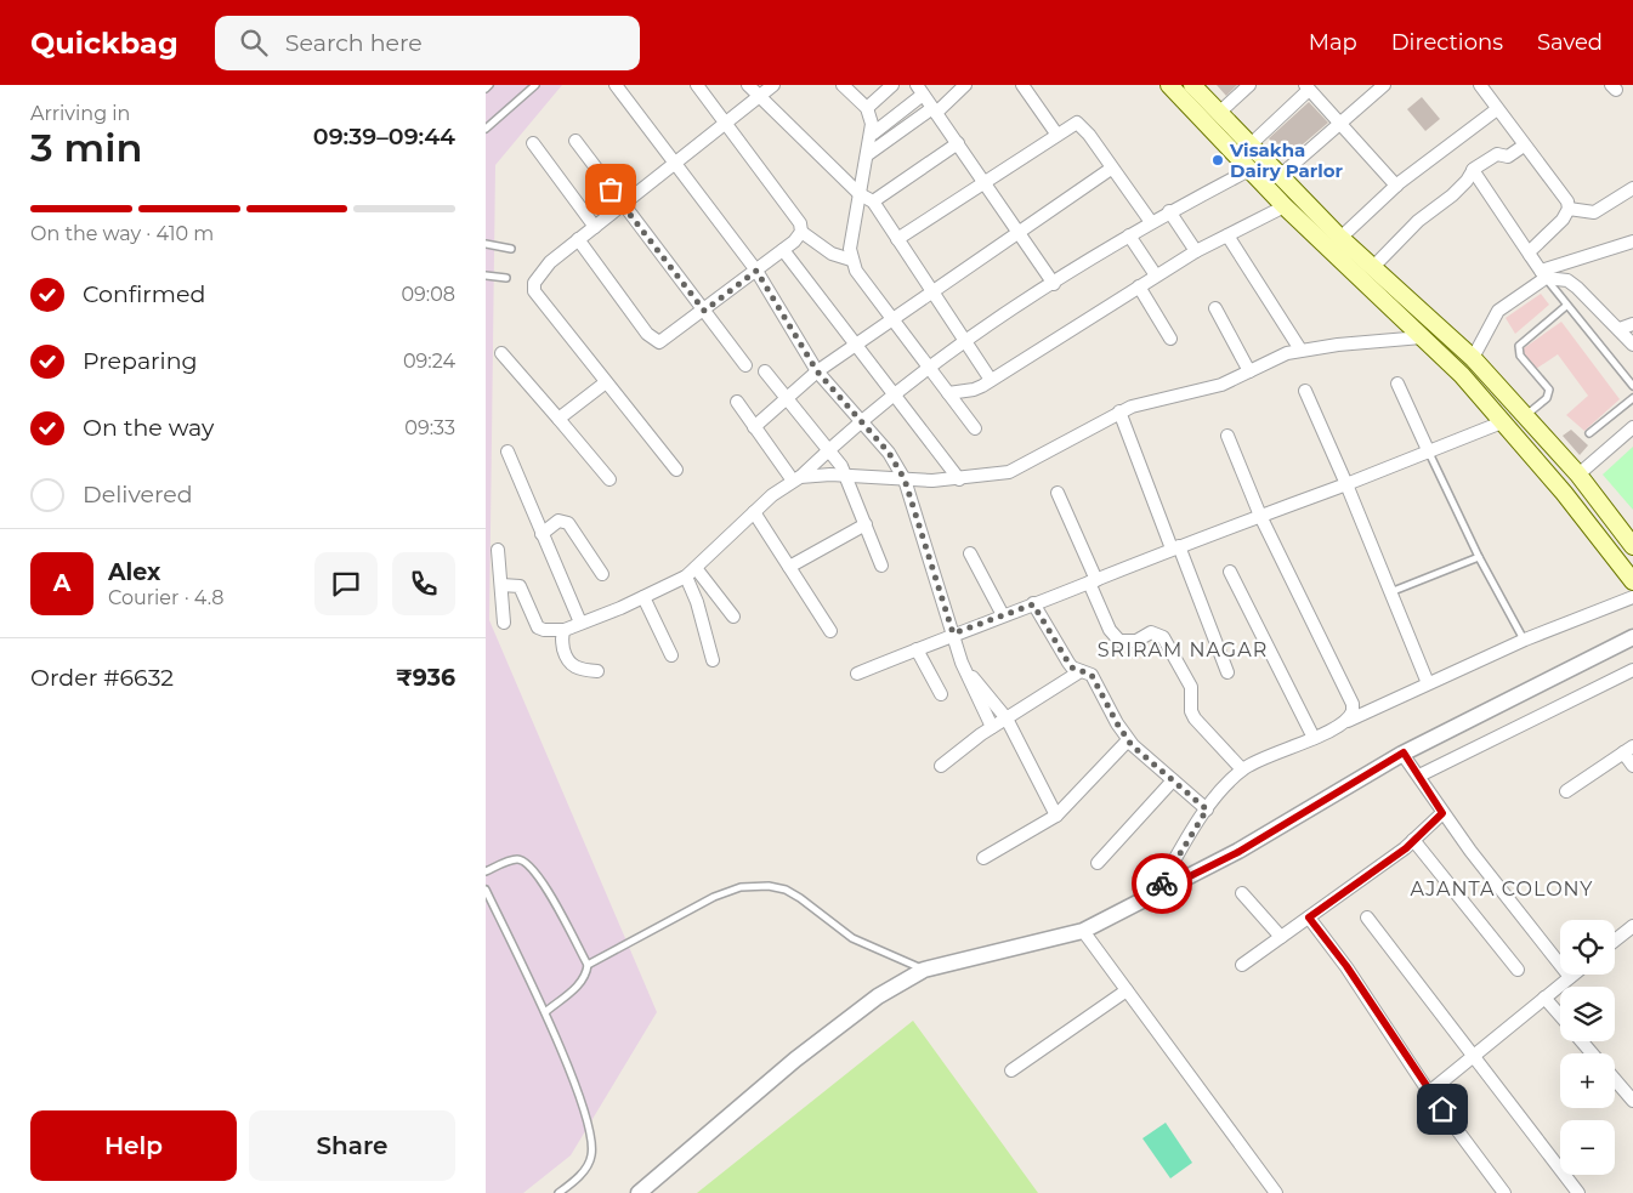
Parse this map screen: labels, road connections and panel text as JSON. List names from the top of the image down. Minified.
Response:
{"districts":["SRIRAM NAGAR","AJANTA COLONY"],"places":["Visakha Dairy Parlor"],"page":{"header":"Quickbag","search":"Search here","nav":["Map","Directions","Saved"],"heading":["3 min","Arriving in","09:39–09:44"],"panel":["Alex","Courier · 4.8","Order #6632","₹936"],"bar":"On the way · 410 m","list":[["Confirmed","09:08"],["Preparing","09:24"],["On the way","09:33"],"Delivered"],"round":"A","map_buttons":["+","−"],"buttons":["Help","Share"]}}
